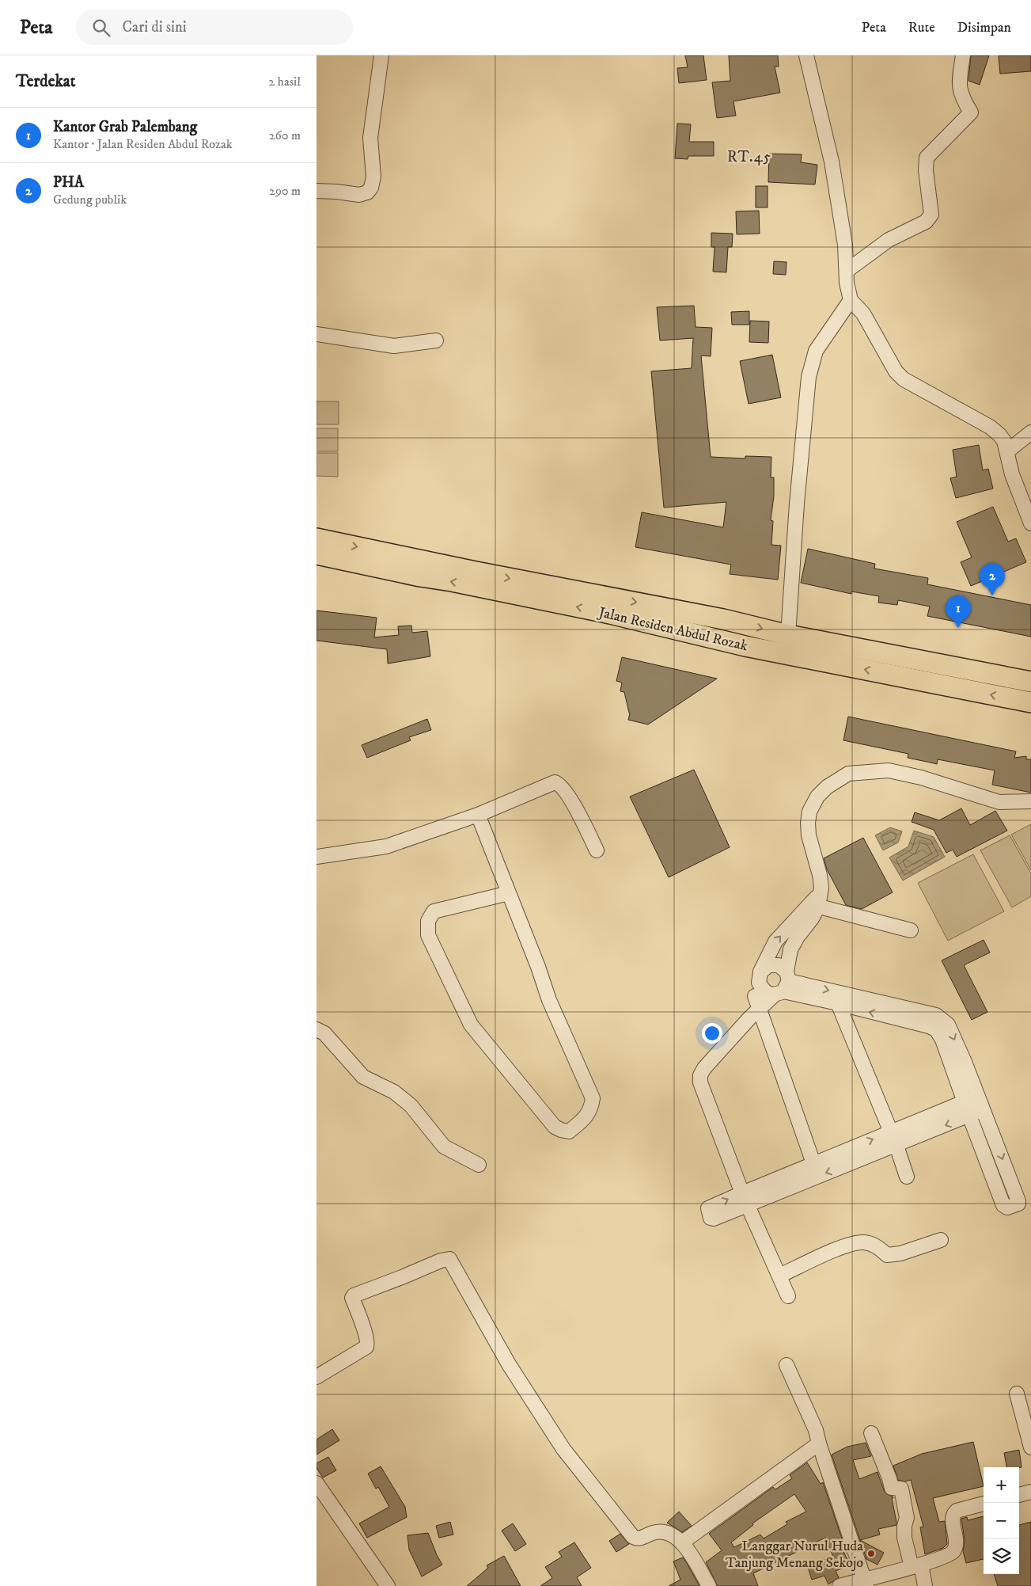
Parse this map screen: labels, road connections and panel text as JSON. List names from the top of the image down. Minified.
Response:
{"streets":{"highway":["Jalan Residen Abdul Rozak"]},"districts":["RT.45"],"places":["Langgar Nurul Huda Tanjung Menang Sekojo"],"page":{"header":"Peta","search":"Cari di sini","nav":["Peta","Rute","Disimpan"],"heading":["Terdekat","2 hasil"],"list":[{"mark":"1","name":"Kantor Grab Palembang","note":"Kantor · Jalan Residen Abdul Rozak","value":"260 m"},{"mark":"2","name":"PHA","note":"Gedung publik","value":"290 m"}],"pins":["2","1"],"map_buttons":["+","−"]}}
